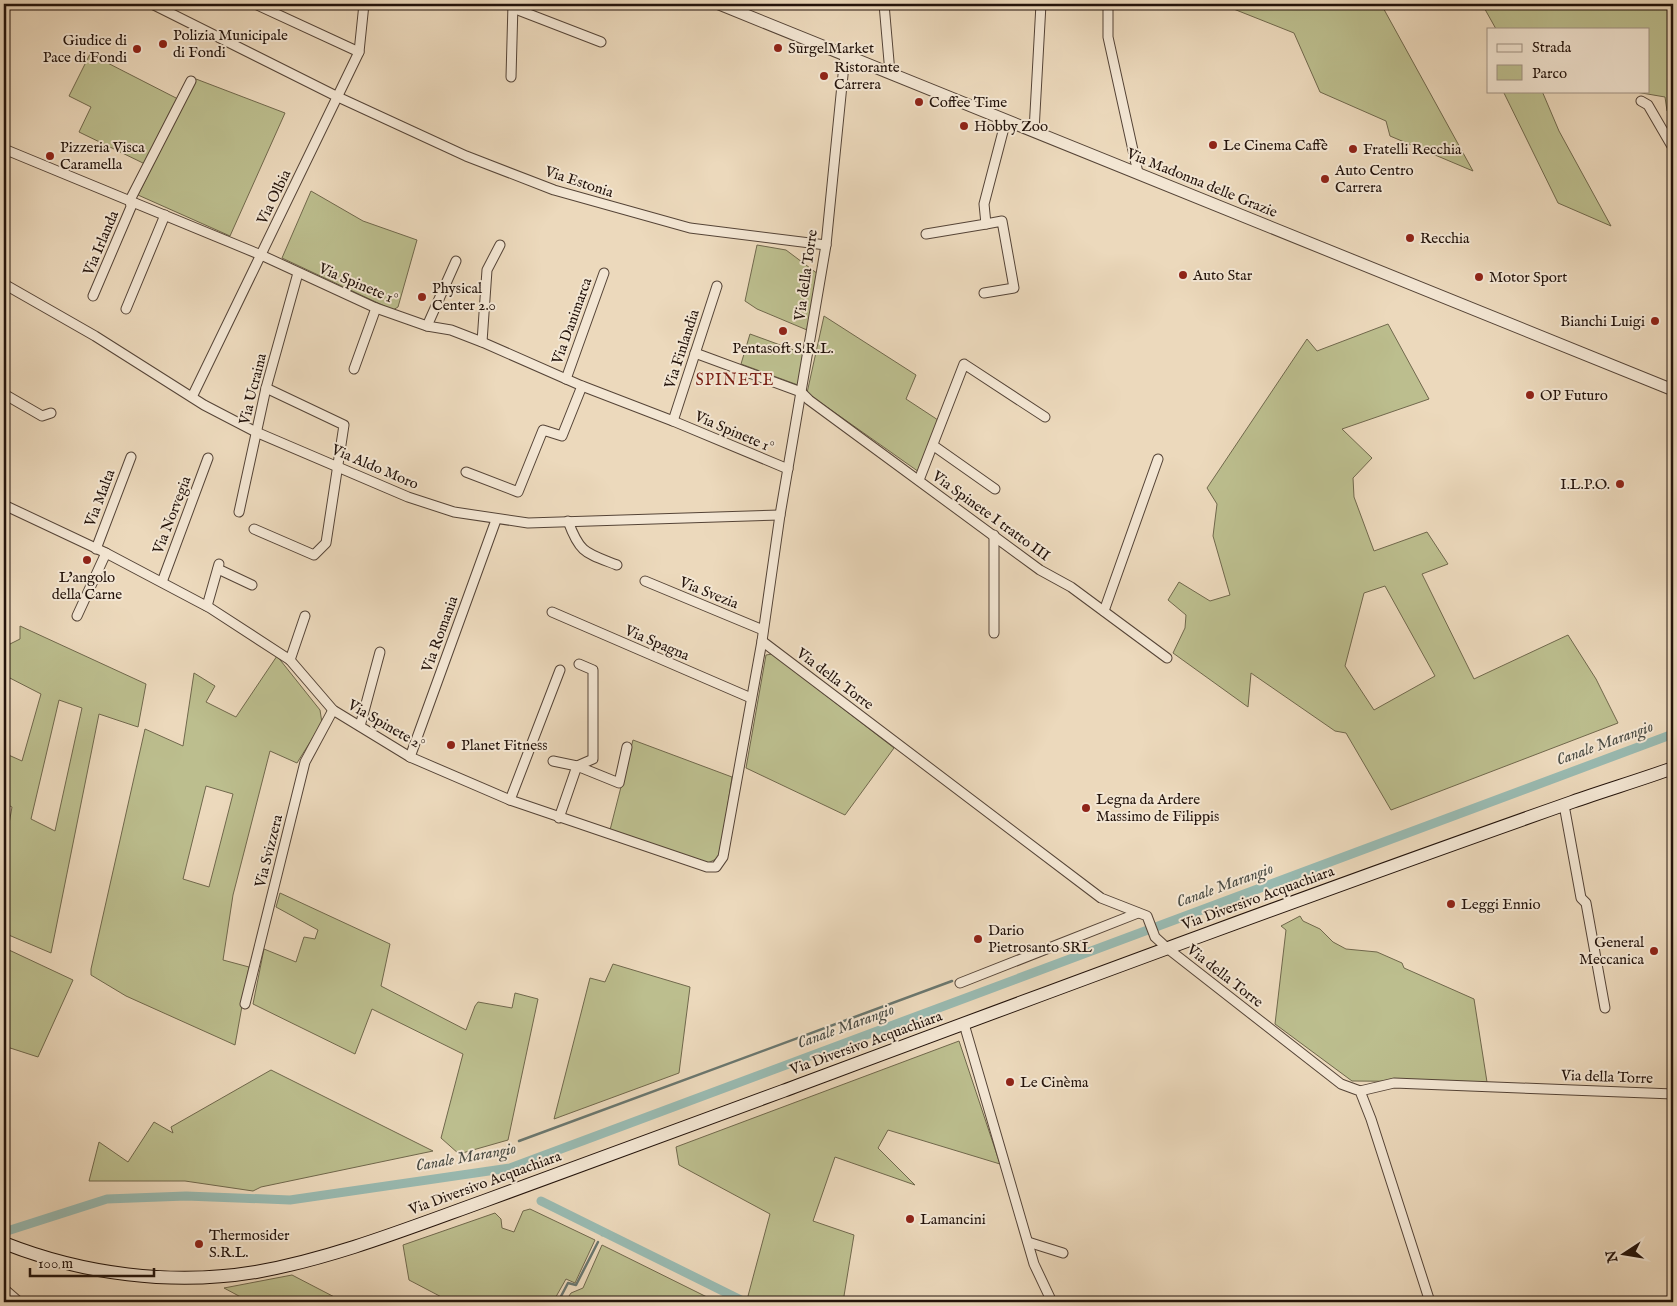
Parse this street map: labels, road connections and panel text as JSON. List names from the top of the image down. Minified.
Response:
{"streets":{"main road":["Via Diversivo Acquachiara"],"street":["Via Estonia","Via Madonna delle Grazie","Via Olbia","Via Irlanda","Via della Torre","Via Spinete 1°","Via Danimarca","Via Finlandia","Via Ucraina","Via Aldo Moro","Via Malta","Via Norvegia","Via Spinete I tratto III","Via Svezia","Via Romania","Via Spagna","Via Spinete 2°","Via Svizzera"]},"crossings":[["Via Estonia","Via Olbia"],["Via Estonia","Via della Torre"],["Via Madonna delle Grazie","Via della Torre"],["Via Olbia","Via Spinete 1°"],["Via Olbia","Via Aldo Moro"],["Via Irlanda","Via Spinete 1°"],["Via della Torre","Via Spinete 1°"],["Via della Torre","Via Aldo Moro"],["Via della Torre","Via Spinete I tratto III"],["Via della Torre","Via Svezia"],["Via della Torre","Via Spinete 2°"],["Via della Torre","Via Diversivo Acquachiara"],["Via Spinete 1°","Via Danimarca"],["Via Spinete 1°","Via Finlandia"],["Via Spinete 1°","Via Ucraina"],["Via Finlandia","Via Spinete I tratto III"],["Via Ucraina","Via Aldo Moro"],["Via Aldo Moro","Via Romania"],["Via Malta","Via Spinete 2°"],["Via Norvegia","Via Spinete 2°"],["Via Romania","Via Spinete 2°"],["Via Spagna","Via Spinete 2°"],["Via Spinete 2°","Via Svizzera"]],"districts":["SPINETE"],"water":["Canale Marangio"],"places":["Polizia Municipale di Fondi","SurgelMarket","Giudice di Pace di Fondi","Ristorante Carrera","Coffee Time","Hobby Zoo","Le Cinema Caffè","Fratelli Recchia","Pizzeria Visca Caramella","Auto Centro Carrera","Recchia","Auto Star","Motor Sport","Physical Center 2.0","Bianchi Luigi","Pentasoft S.R.L.","OP Futuro","I.L.P.O.","L'angolo della Carne","Planet Fitness","Legna da Ardere Massimo de Filippis","Leggi Ennio","Dario Pietrosanto SRL","General Meccanica","Le Cinèma","Lamancini","Thermosider S.R.L."],"legend":["Strada","Parco"],"scale_bar":"100 m","north":"left"}
